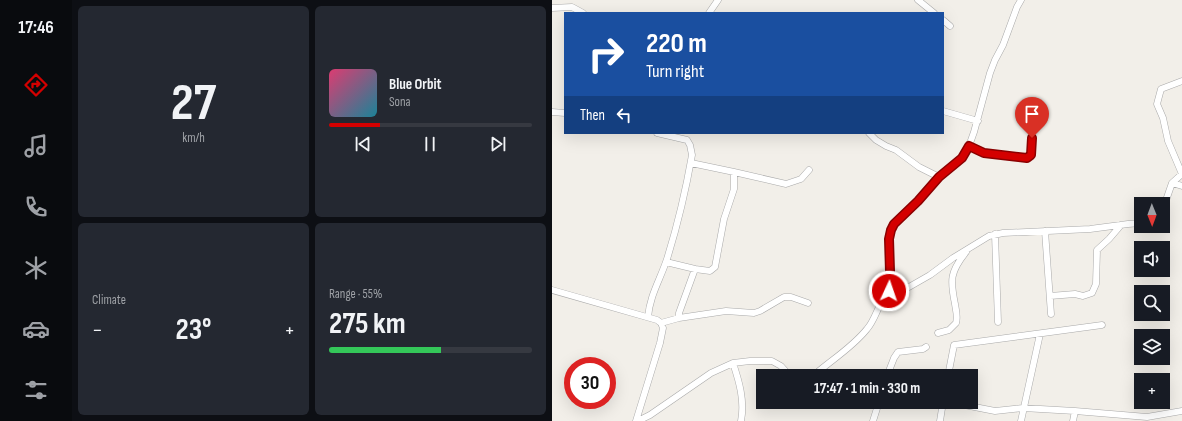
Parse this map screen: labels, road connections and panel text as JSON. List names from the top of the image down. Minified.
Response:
{"north":"bottom","page":{"tabs":"17:46","tile":[["27","km/h"],"Climate",["Range · 55%","275 km"]],"turn":["220 m","Turn right"],"song":["Blue Orbit","Sona"],"then":"Then","map_buttons":"+","heat":["−","23°","+"],"limit":"30","trip":"17:47 · 1 min · 330 m"}}
